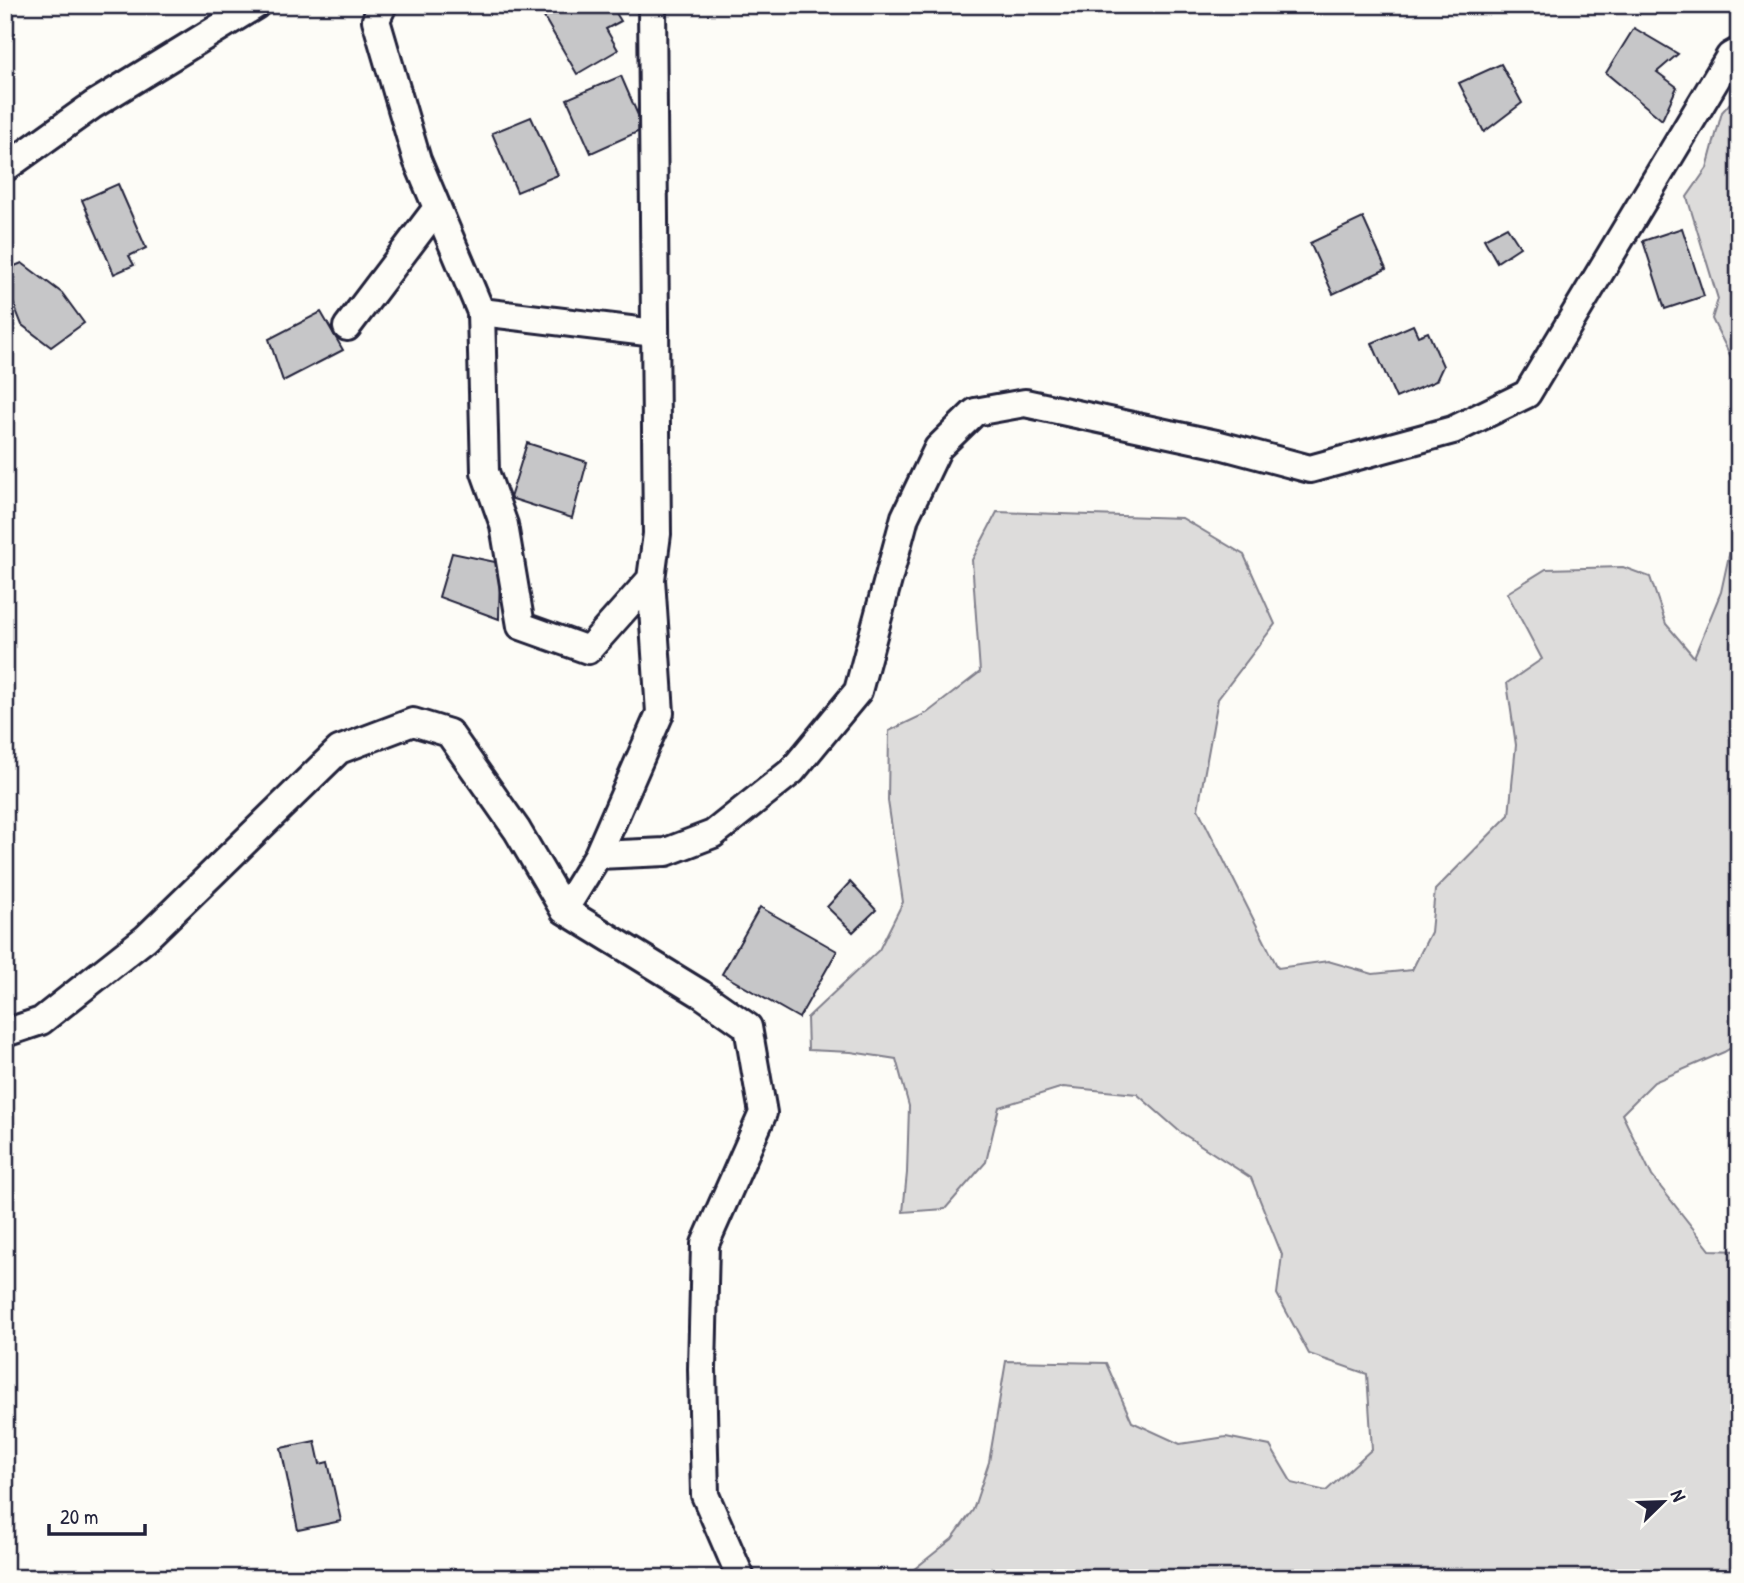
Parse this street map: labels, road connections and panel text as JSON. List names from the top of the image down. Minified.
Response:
{"scale_bar":"20 m","north":"top right"}
